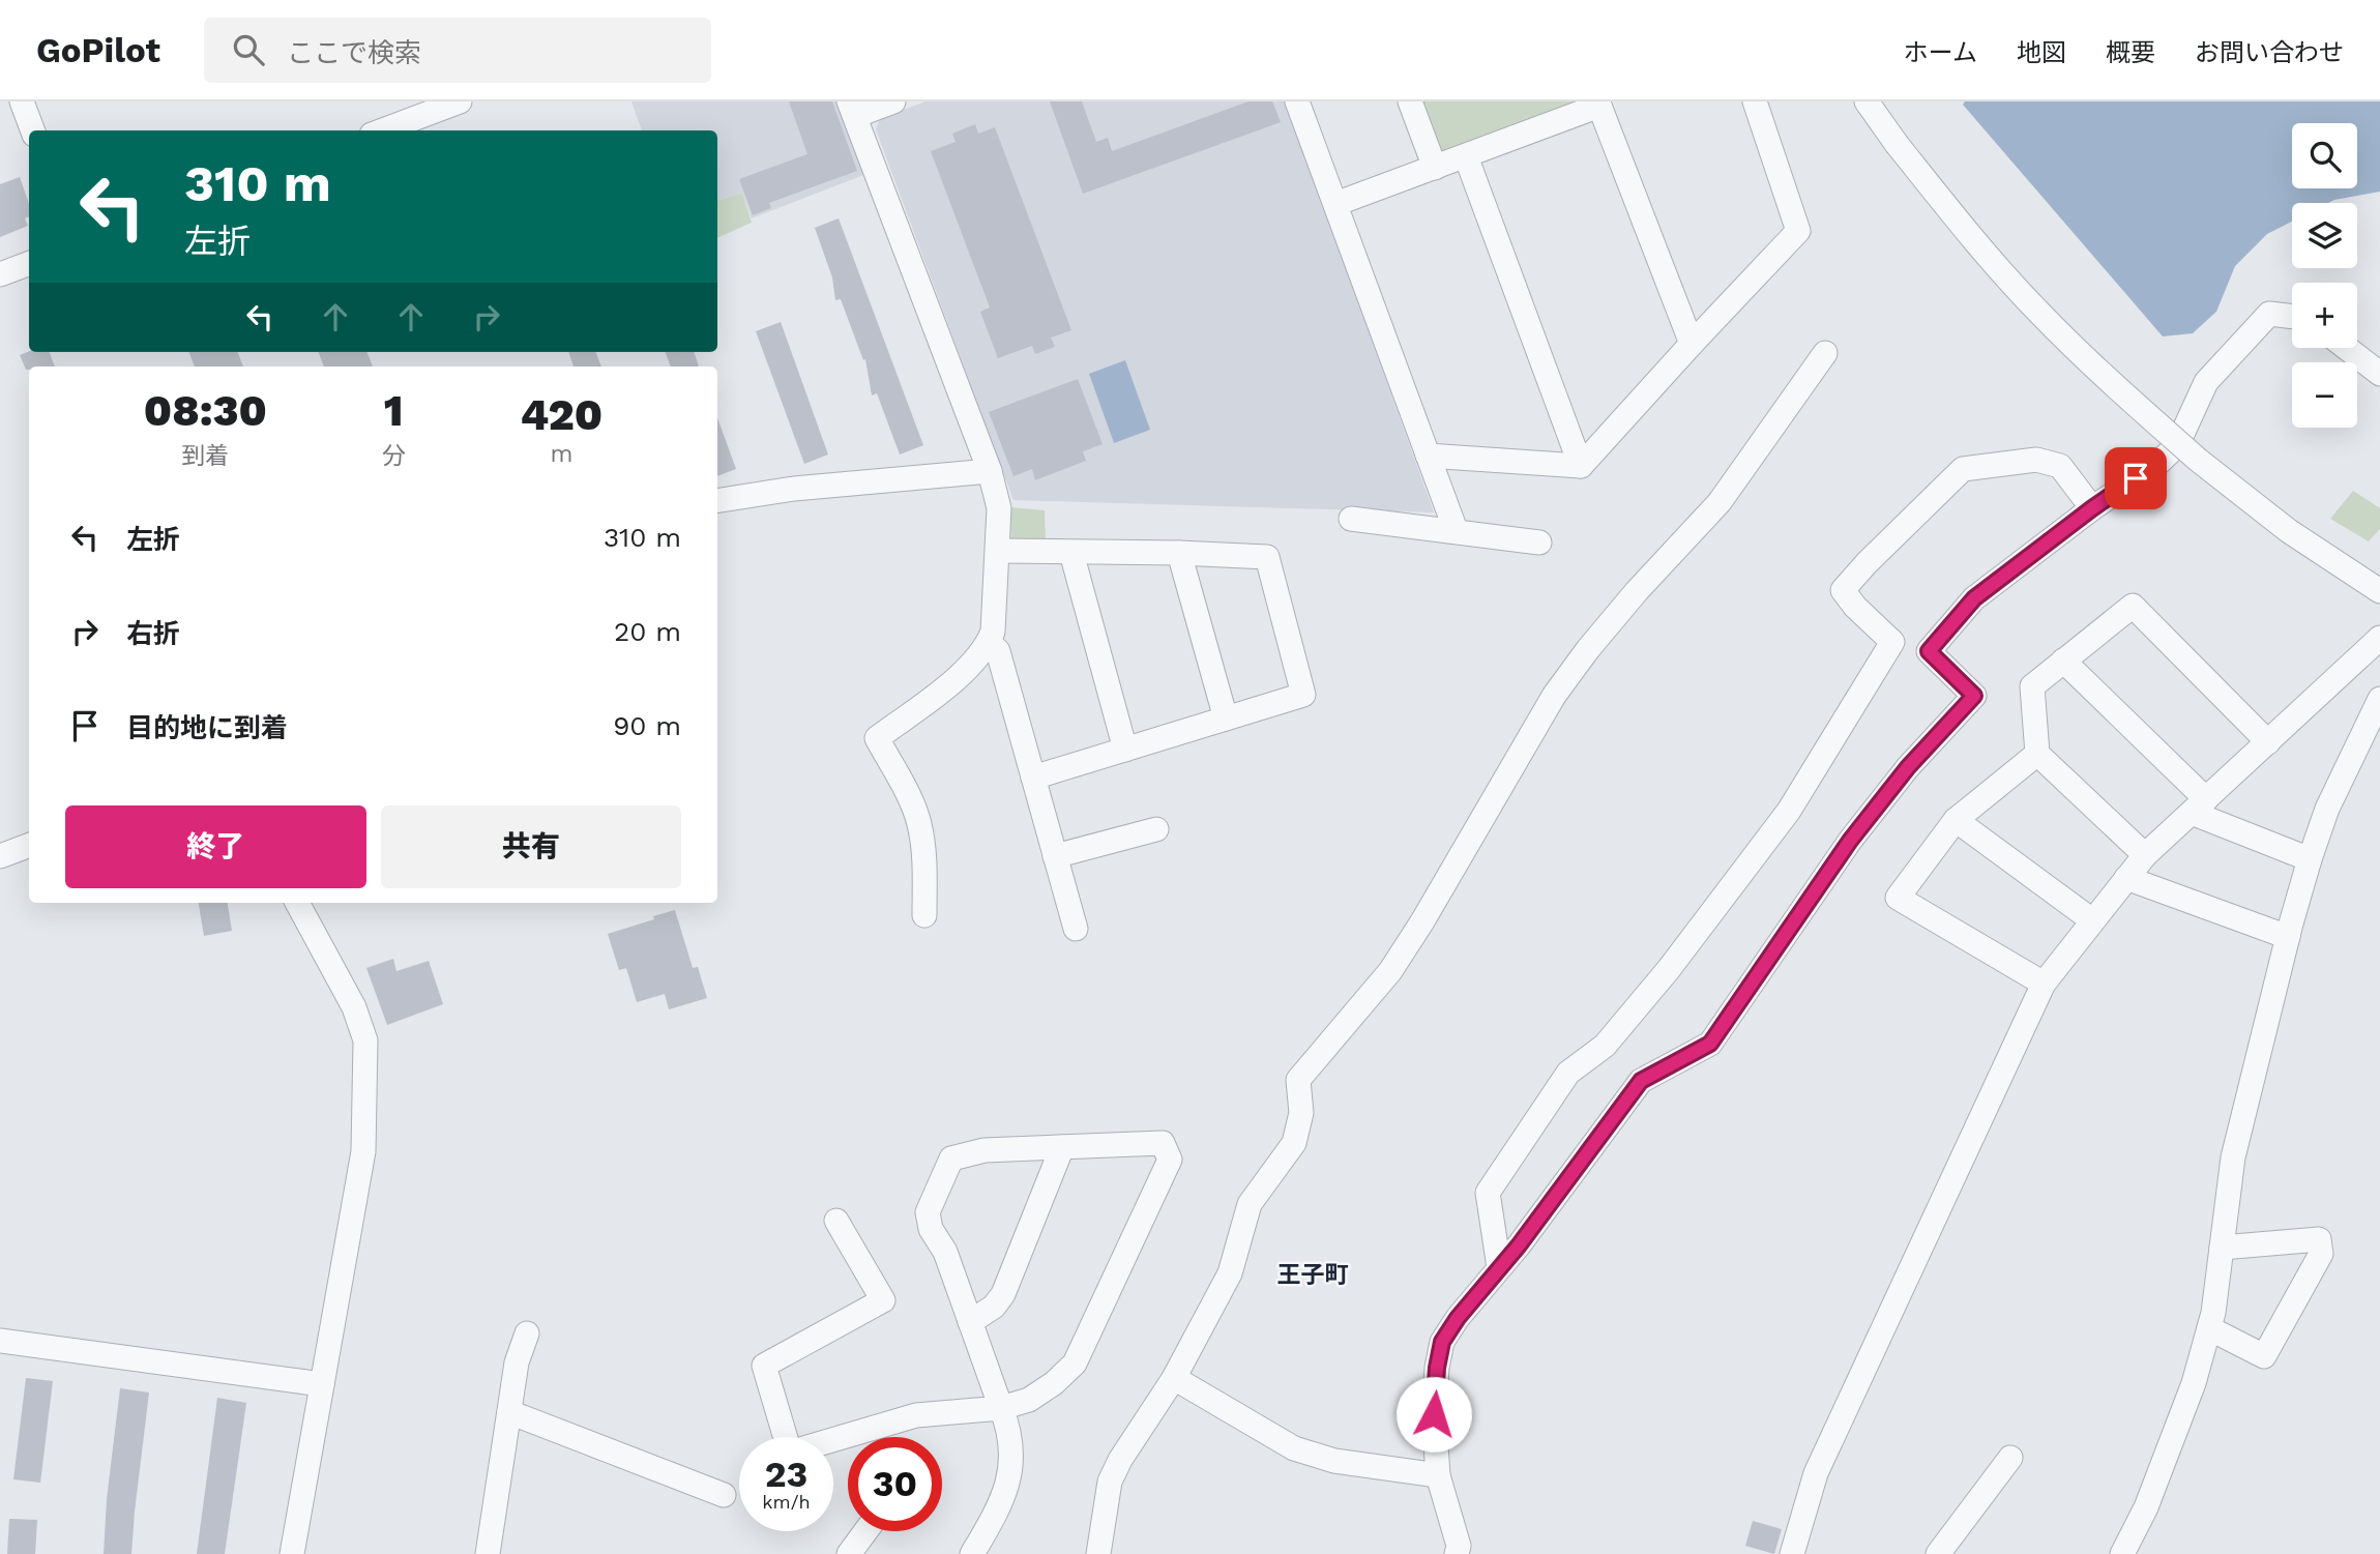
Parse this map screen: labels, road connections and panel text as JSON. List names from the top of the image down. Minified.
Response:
{"districts":["王子町"],"page":{"header":"GoPilot","search":"ここで検索","nav":["ホーム","地図","概要","お問い合わせ"],"map_buttons":["+","−"],"turn":["310 m","左折"],"eta":["08:30","到着","1","分","420","m"],"list":[{"name":"左折","value":"310 m"},{"name":"右折","value":"20 m"},{"name":"目的地に到着","value":"90 m"}],"buttons":["終了","共有"],"speed":"23 km/h","limit":"30"}}
